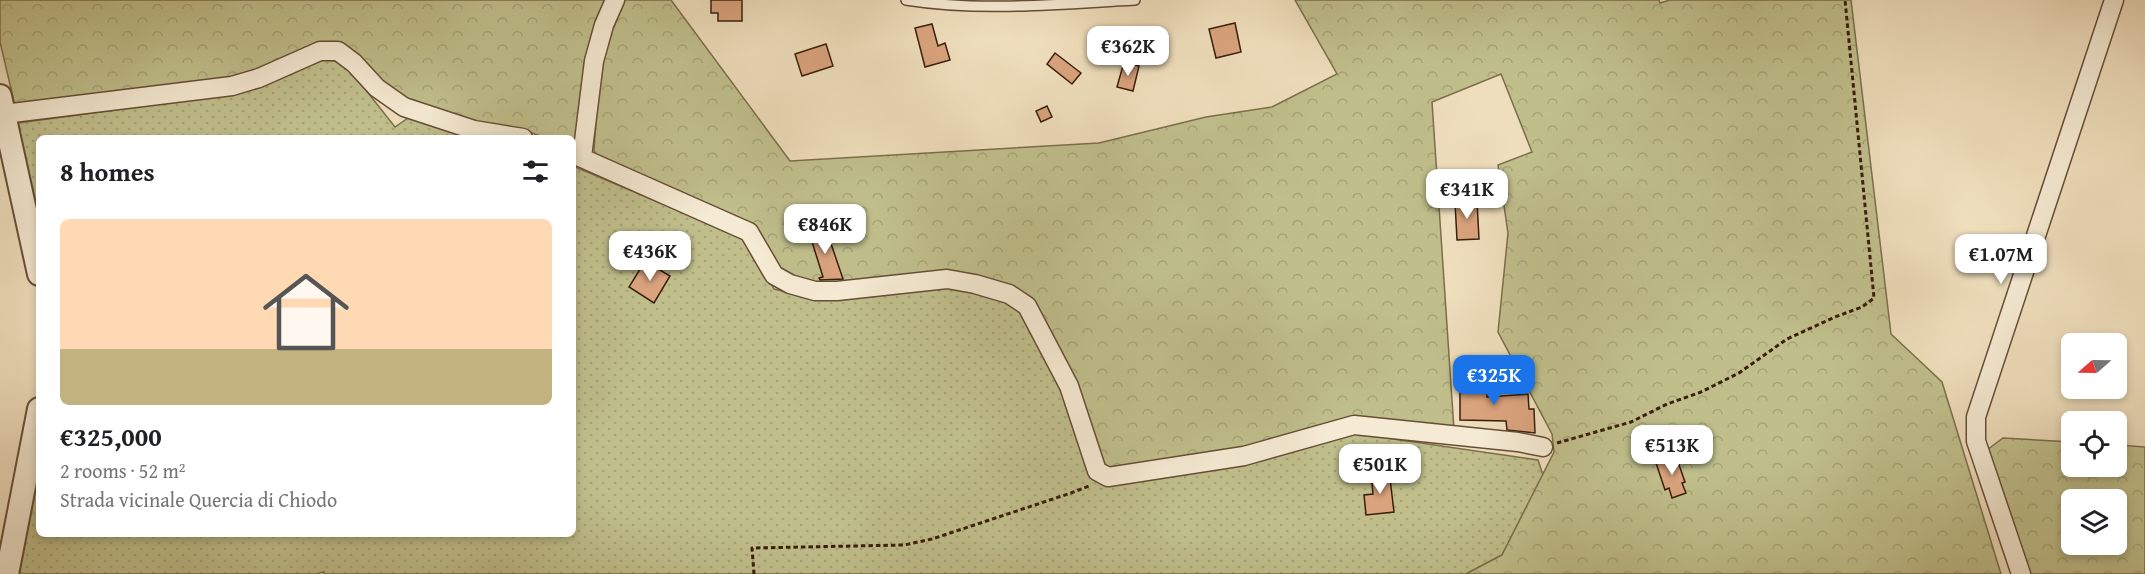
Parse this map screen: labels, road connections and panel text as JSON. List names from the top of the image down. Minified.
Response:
{"north":"left","page":{"price":["€362K","€341K","€846K","€436K","€1.07M","€325K","€513K","€501K"],"heading":"8 homes","list":[{"name":"€325,000","note":"2 rooms · 52 m² · Strada vicinale Quercia di Chiodo"}]}}
